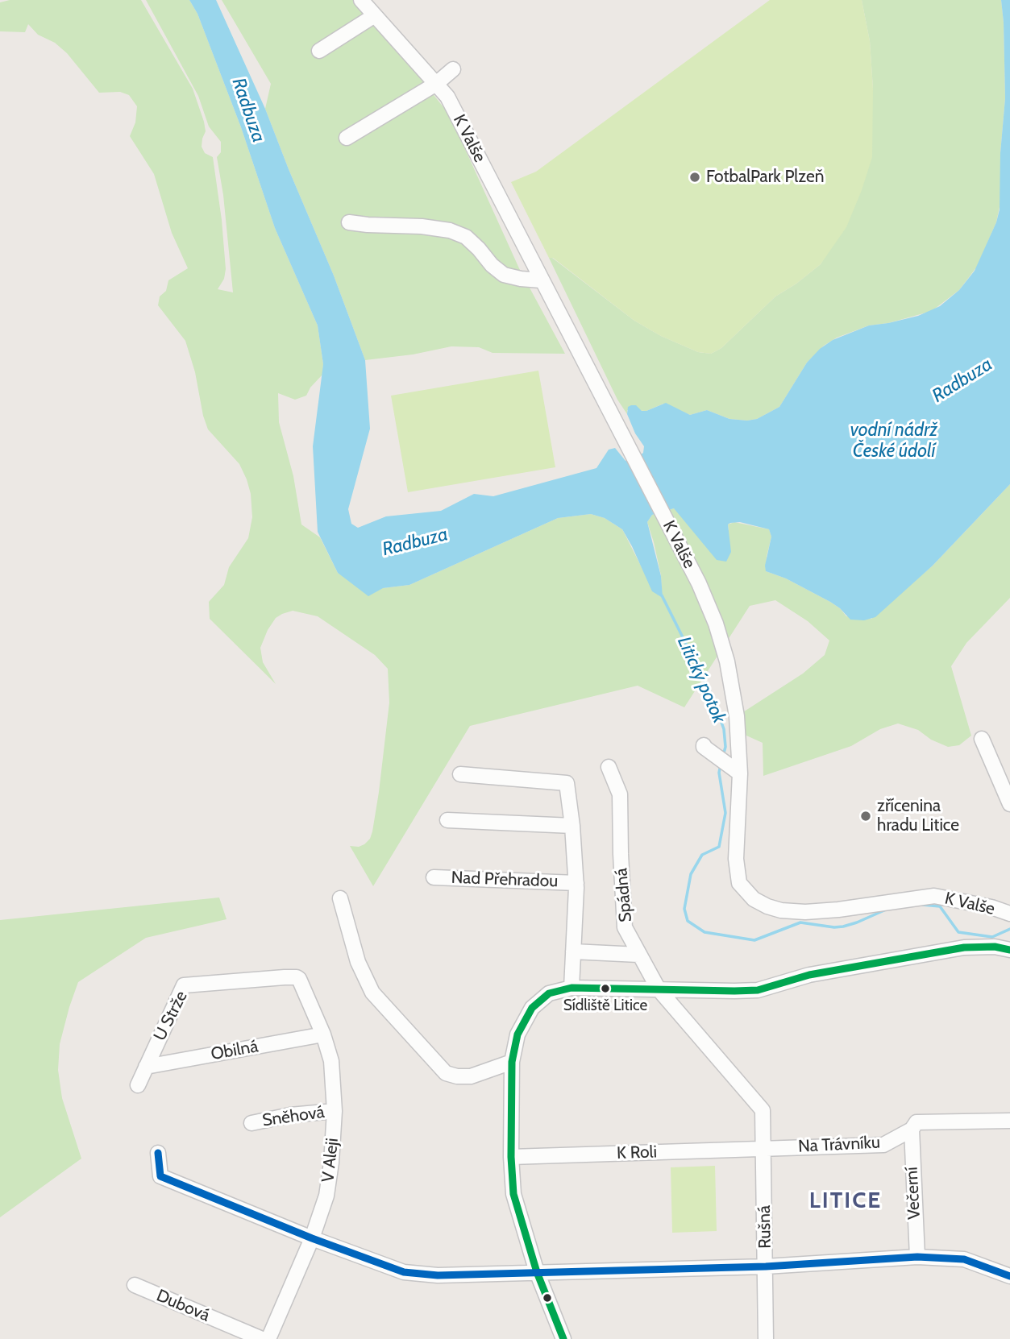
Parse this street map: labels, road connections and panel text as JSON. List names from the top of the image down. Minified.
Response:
{"streets":{"street":["K Valše","Nad Přehradou","Spádná","U Strže","Obilná","Sněhová","Na Trávníku","K Roli","V Aleji","Večerní","Rušná","Dubová"]},"crossings":[["Spádná","Na Trávníku"],["Spádná","K Roli"],["Spádná","Rušná"],["U Strže","Obilná"],["U Strže","V Aleji"],["Obilná","V Aleji"],["Sněhová","V Aleji"],["Na Trávníku","K Roli"],["Na Trávníku","Večerní"],["Na Trávníku","Rušná"],["K Roli","Rušná"]],"districts":["LITICE"],"water":["Radbuza","vodní nádrž České údolí","Litický potok"],"places":["FotbalPark Plzeň","zřícenina hradu Litice","Sídliště Litice"]}
